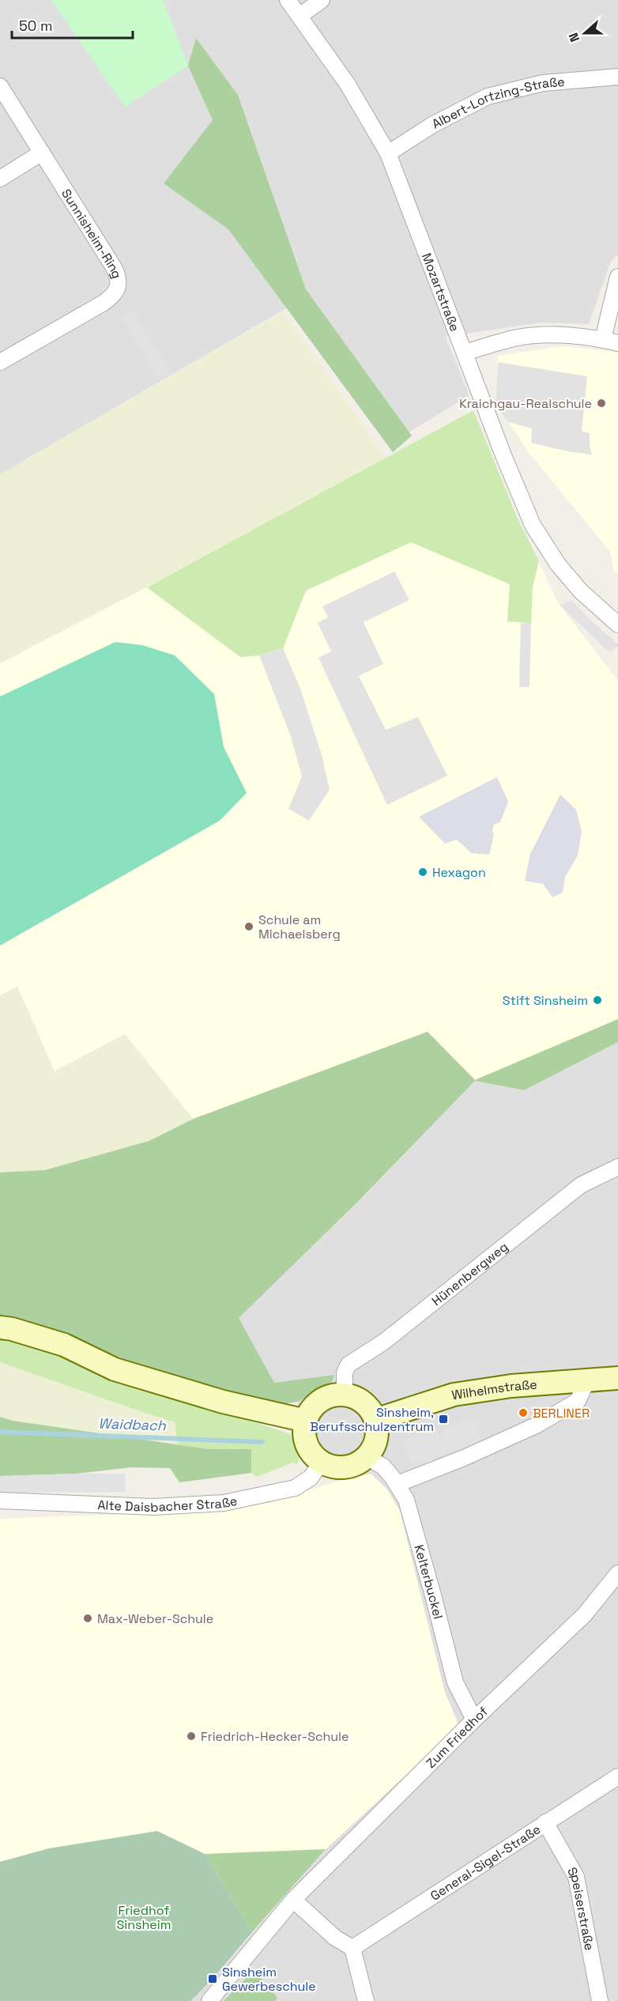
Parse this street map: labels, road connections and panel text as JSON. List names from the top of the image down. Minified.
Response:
{"streets":{"main road":["Wilhelmstraße"],"street":["Albert-Lortzing-Straße","Sunnisheim-Ring","Mozartstraße","Hünenbergweg","Alte Daisbacher Straße","Kelterbuckel","Zum Friedhof","General-Sigel-Straße","Speiserstraße"]},"crossings":[["Albert-Lortzing-Straße","Mozartstraße"],["Hünenbergweg","Wilhelmstraße"],["Hünenbergweg","Alte Daisbacher Straße"],["Hünenbergweg","Kelterbuckel"],["Wilhelmstraße","Alte Daisbacher Straße"],["Wilhelmstraße","Kelterbuckel"],["Alte Daisbacher Straße","Kelterbuckel"],["Kelterbuckel","Zum Friedhof"],["General-Sigel-Straße","Speiserstraße"]],"water":["Waidbach"],"parks":["Friedhof Sinsheim"],"places":{"other":["Kraichgau-Realschule","Hexagon","Schule am Michaelsberg","Stift Sinsheim","BERLINER","Max-Weber-Schule","Friedrich-Hecker-Schule"],"transit":["Sinsheim, Berufsschulzentrum","Sinsheim Gewerbeschule"]},"scale_bar":"50 m","north":"left"}
